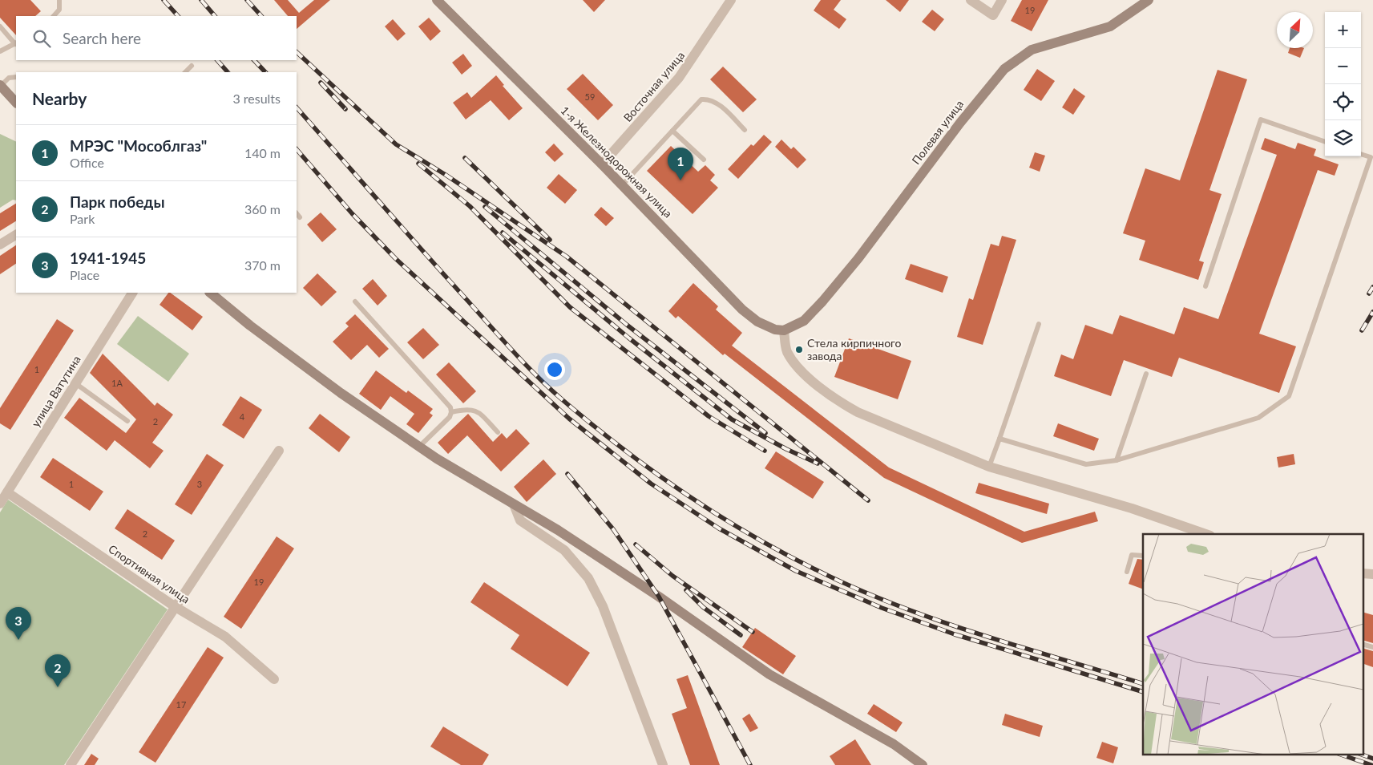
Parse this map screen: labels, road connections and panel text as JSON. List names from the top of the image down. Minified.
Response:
{"streets":{"main road":["Полевая улица","1-я Железнодорожная улица"],"street":["Восточная улица","улица Ватутина","Спортивная улица"]},"crossings":[["Восточная улица","1-я Железнодорожная улица"],["Полевая улица","1-я Железнодорожная улица"],["улица Ватутина","Спортивная улица"]],"places":["Стела кирпичного завода"],"house_numbers":["19","59","1","1А","4","2","1","3","2","19","17"],"north":"top right","page":{"map_buttons":["+","−"],"search":"Search here","heading":["Nearby","3 results"],"list":[{"mark":"1","name":"МРЭС \"Мособлгаз\"","note":"Office","value":"140 m"},{"mark":"2","name":"Парк победы","note":"Park","value":"360 m"},{"mark":"3","name":"1941-1945","note":"Place","value":"370 m"}],"pins":["1","3","2"]}}
